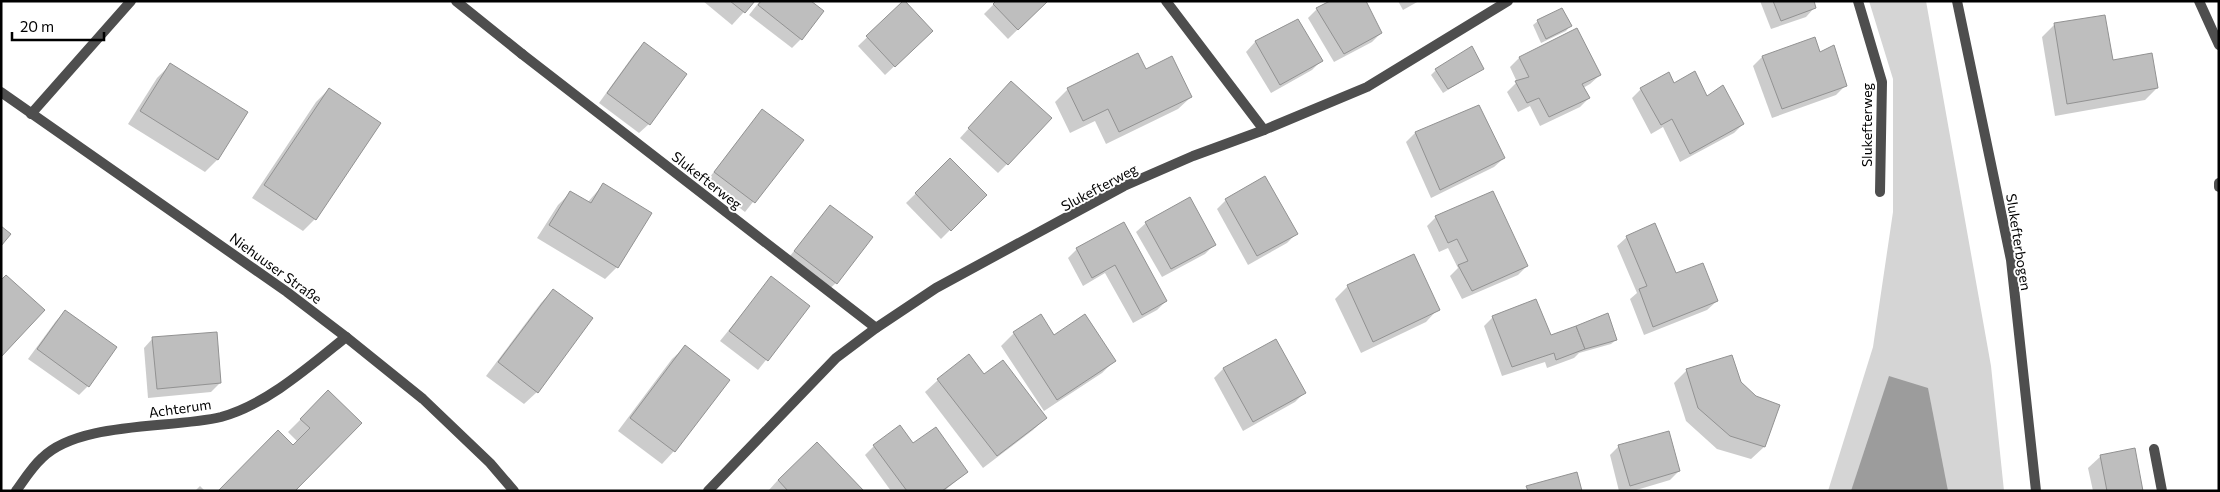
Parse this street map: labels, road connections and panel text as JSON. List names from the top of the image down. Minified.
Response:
{"streets":{"street":["Slukefterweg","Slukefterbogen","Niehuuser Straße","Achterum"]},"crossings":[["Niehuuser Straße","Achterum"]],"scale_bar":"20 m"}
